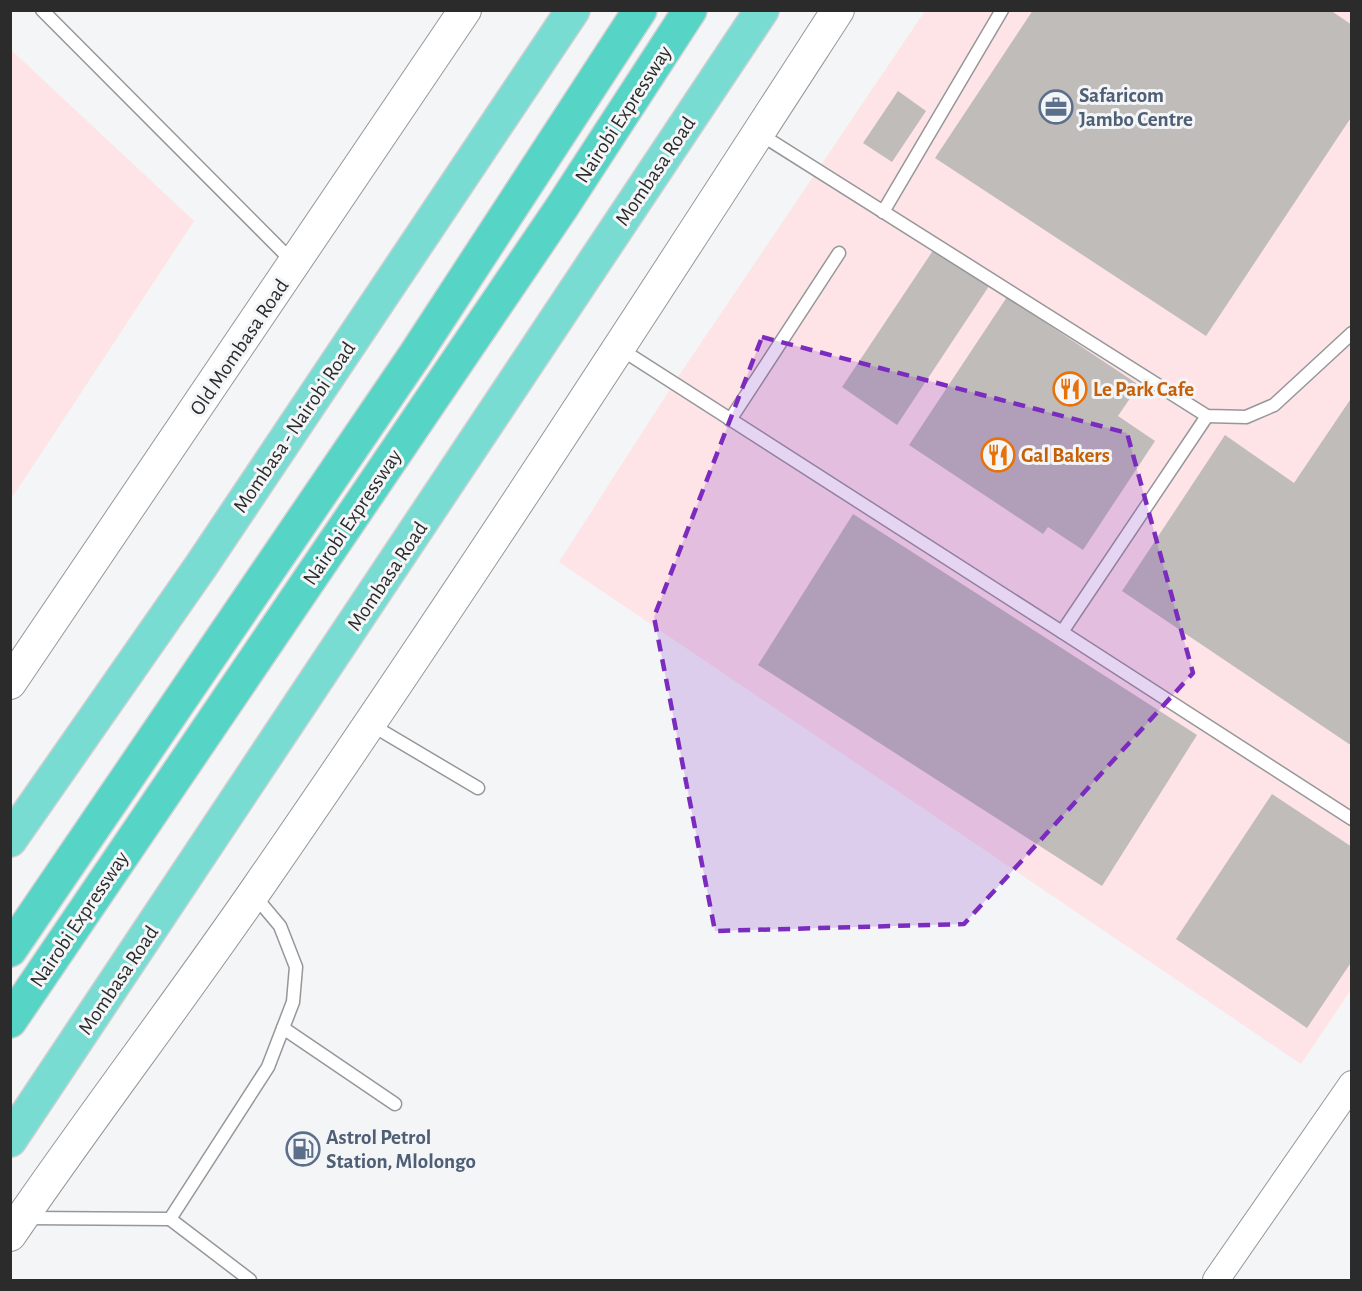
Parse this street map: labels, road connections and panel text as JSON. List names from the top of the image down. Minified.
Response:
{"streets":{"highway":["Nairobi Expressway","Mombasa Road","Mombasa - Nairobi Road"],"street":["Old Mombasa Road"]},"places":{"office":["Safaricom Jambo Centre"],"restaurant":["Le Park Cafe","Gal Bakers"],"fuel station":["Astrol Petrol Station, Mlolongo"]}}
